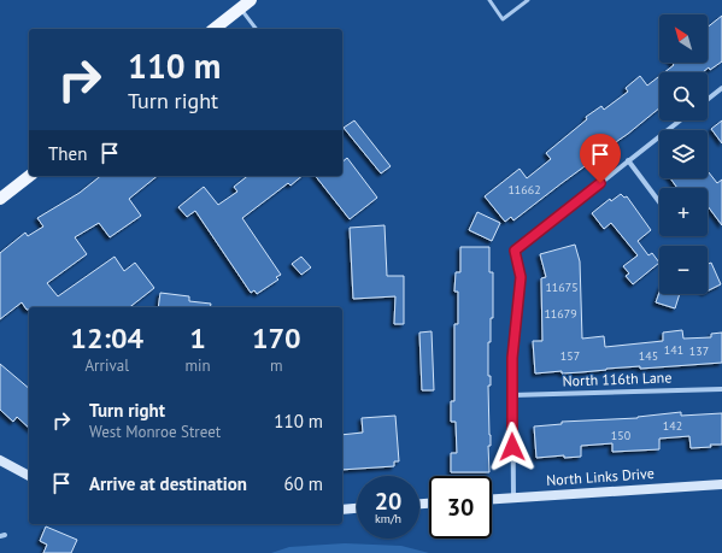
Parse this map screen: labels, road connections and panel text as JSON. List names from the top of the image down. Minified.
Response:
{"streets":{"street":["North 116th Lane","North Links Drive"]},"house_numbers":["11662","11675","11679","141","137","157","145","142","150"],"north":"top left","page":{"map_buttons":["+","−"],"turn":["110 m","Turn right"],"then":"Then","eta":["12:04","Arrival","1","min","170","m"],"list":[{"name":"Turn right","note":"West Monroe Street","value":"110 m"},{"name":"Arrive at destination","value":"60 m"}],"speed":"20 km/h","limit":"30"}}
